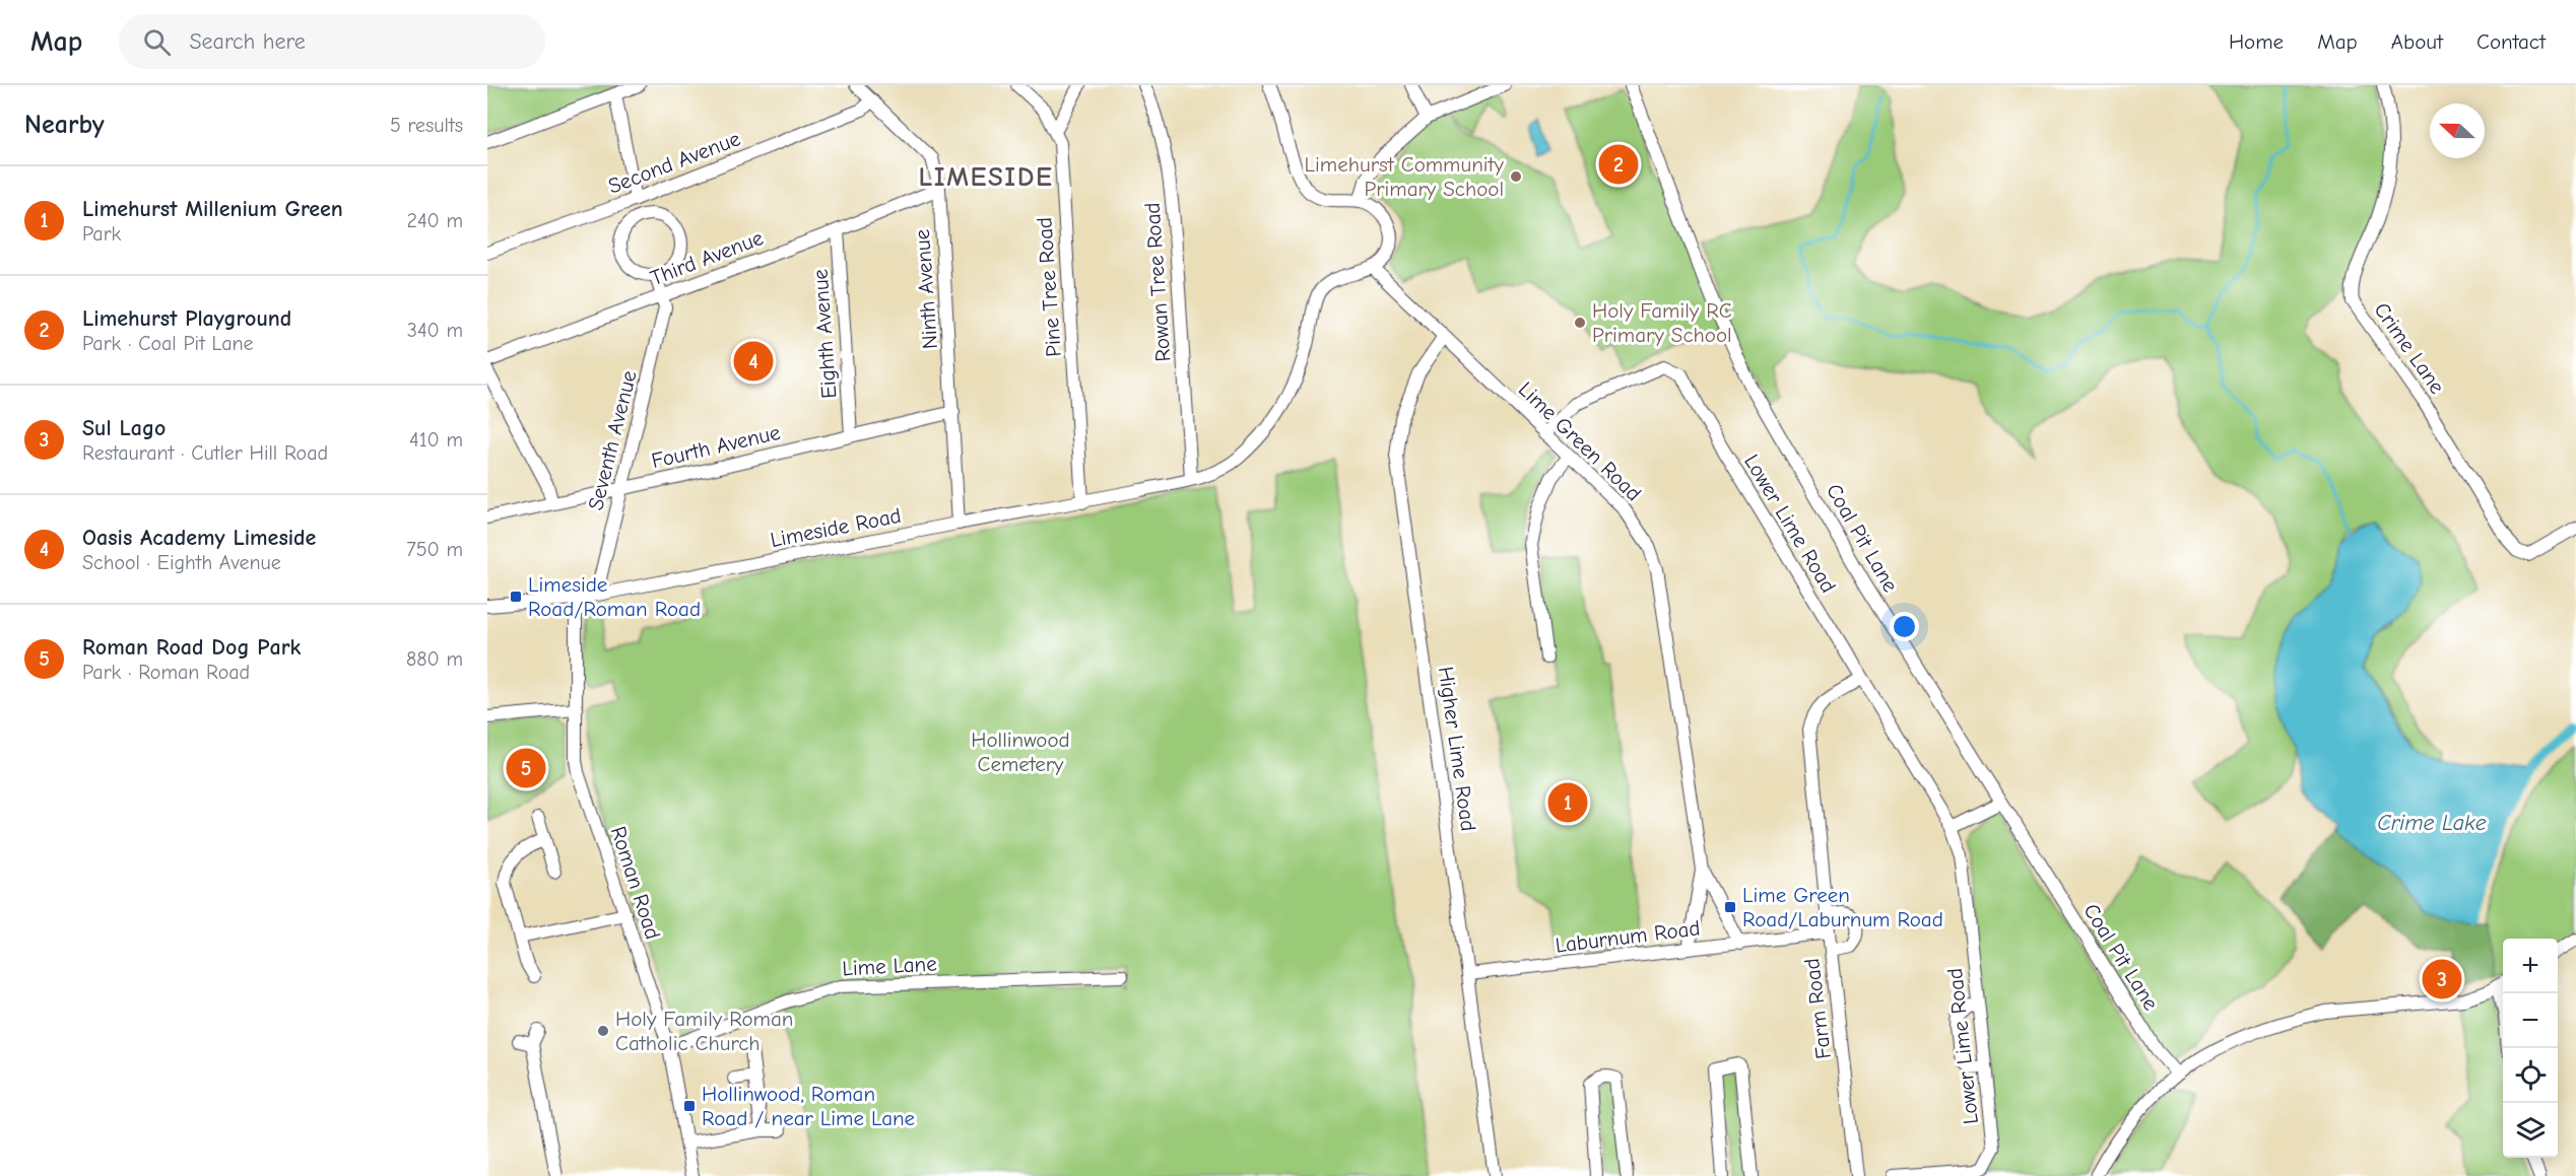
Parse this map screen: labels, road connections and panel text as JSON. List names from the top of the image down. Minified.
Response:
{"streets":{"street":["Second Avenue","Third Avenue","Rowan Tree Road","Pine Tree Road","Ninth Avenue","Eighth Avenue","Crime Lane","Seventh Avenue","Lime Green Road","Fourth Avenue","Lower Lime Road","Limeside Road","Coal Pit Lane","Higher Lime Road","Roman Road","Laburnum Road","Lime Lane","Farm Road"]},"crossings":[["Second Avenue","Ninth Avenue"],["Third Avenue","Ninth Avenue"],["Third Avenue","Eighth Avenue"],["Third Avenue","Seventh Avenue"],["Rowan Tree Road","Limeside Road"],["Pine Tree Road","Limeside Road"],["Ninth Avenue","Fourth Avenue"],["Ninth Avenue","Limeside Road"],["Eighth Avenue","Fourth Avenue"],["Seventh Avenue","Fourth Avenue"],["Seventh Avenue","Limeside Road"],["Lime Green Road","Lower Lime Road"],["Lime Green Road","Limeside Road"],["Lime Green Road","Higher Lime Road"],["Lime Green Road","Laburnum Road"],["Lower Lime Road","Farm Road"],["Limeside Road","Roman Road"],["Higher Lime Road","Laburnum Road"],["Roman Road","Lime Lane"],["Laburnum Road","Farm Road"]],"districts":["LIMESIDE"],"water":["Crime Lake"],"parks":["Hollinwood Cemetery"],"places":{"other":["Limehurst Community Primary School","Holy Family RC Primary School","Holy Family Roman Catholic Church"],"transit":["Limeside Road/Roman Road","Lime Green Road/Laburnum Road","Hollinwood, Roman Road / near Lime Lane"]},"north":"left","page":{"header":"Map","search":"Search here","nav":["Home","Map","About","Contact"],"heading":["Nearby","5 results"],"pins":["2","4","5","1","3"],"list":[{"mark":"1","name":"Limehurst Millenium Green","note":"Park","value":"240 m"},{"mark":"2","name":"Limehurst Playground","note":"Park · Coal Pit Lane","value":"340 m"},{"mark":"3","name":"Sul Lago","note":"Restaurant · Cutler Hill Road","value":"410 m"},{"mark":"4","name":"Oasis Academy Limeside","note":"School · Eighth Avenue","value":"750 m"},{"mark":"5","name":"Roman Road Dog Park","note":"Park · Roman Road","value":"880 m"}],"map_buttons":["+","−"]}}
